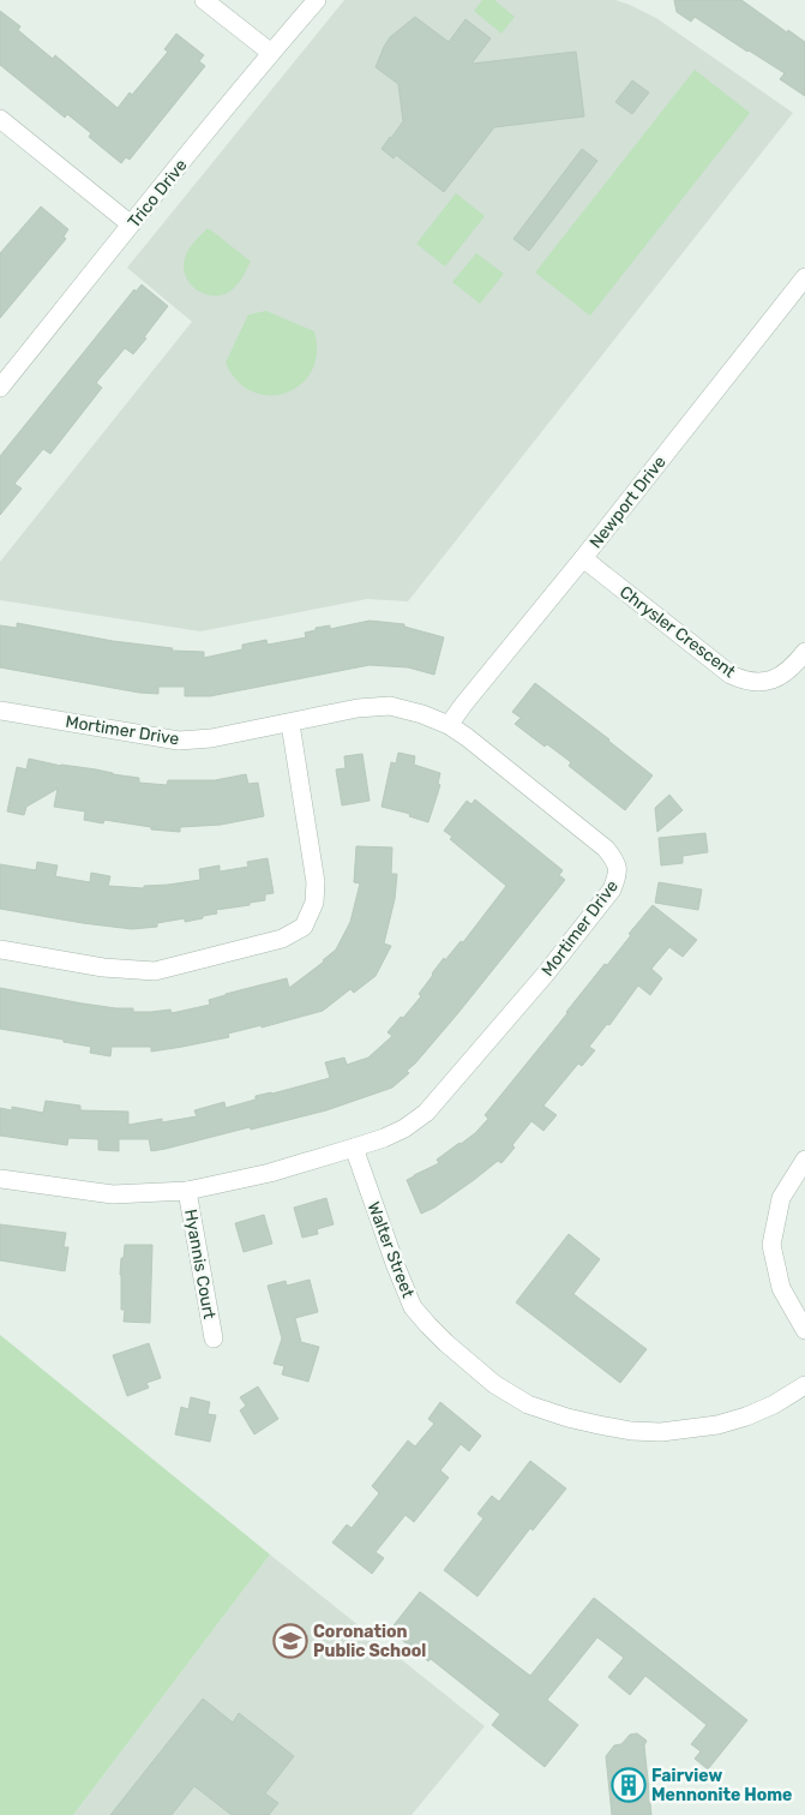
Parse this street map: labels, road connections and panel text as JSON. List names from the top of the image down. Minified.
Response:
{"streets":{"street":["Trico Drive","Newport Drive","Chrysler Crescent","Mortimer Drive","Walter Street","Hyannis Court"]},"crossings":[["Newport Drive","Chrysler Crescent"],["Newport Drive","Mortimer Drive"],["Mortimer Drive","Walter Street"],["Mortimer Drive","Hyannis Court"]],"places":{"school or university":["Coronation Public School"],"building":["Fairview Mennonite Home"]}}
